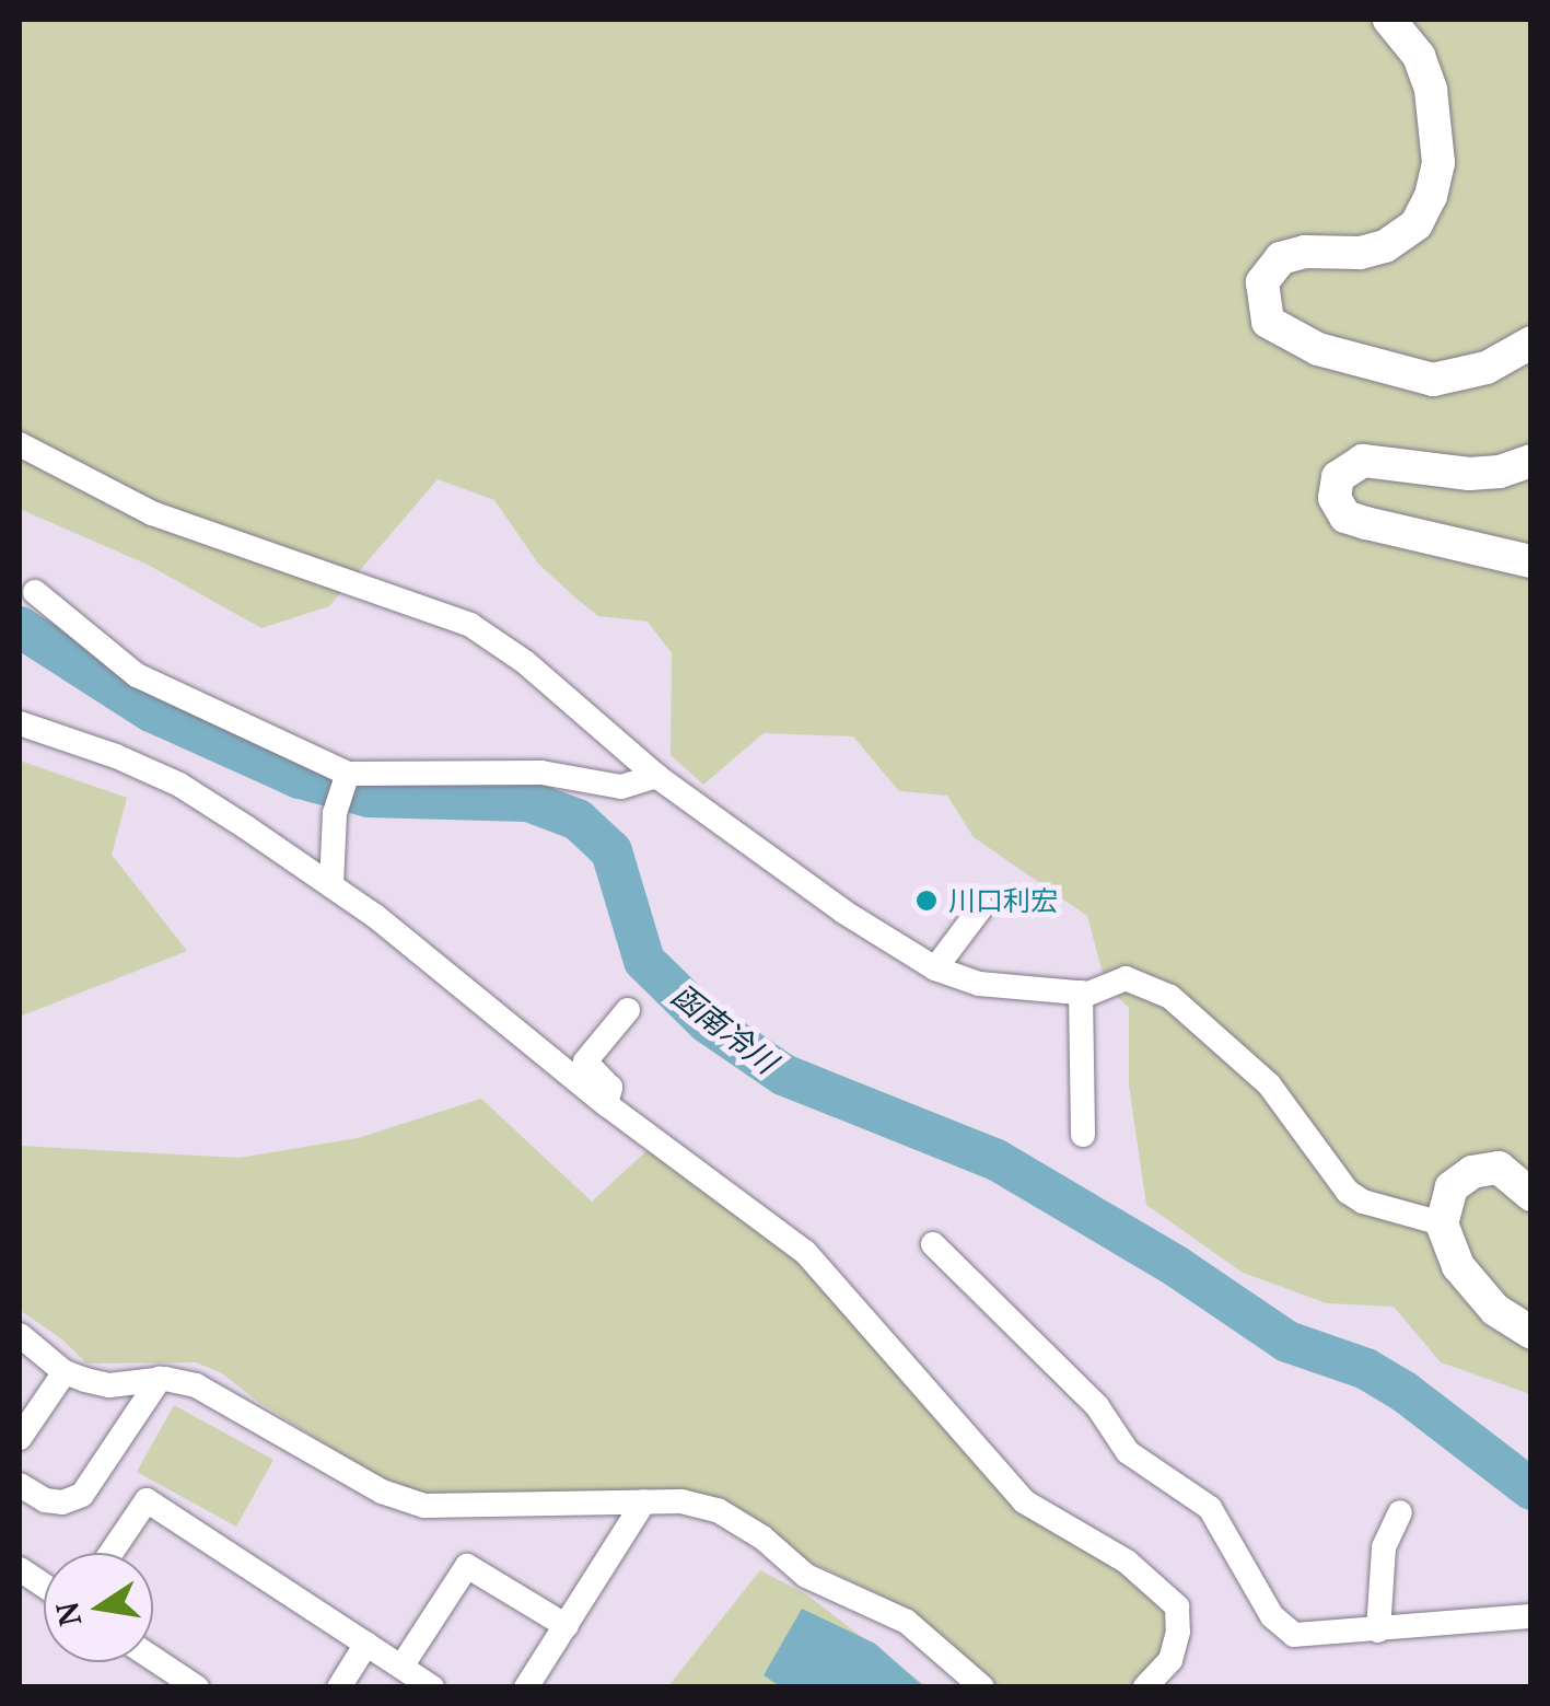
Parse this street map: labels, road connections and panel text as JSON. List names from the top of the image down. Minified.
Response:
{"water":["函南冷川"],"places":["川口利宏"],"north":"left"}
